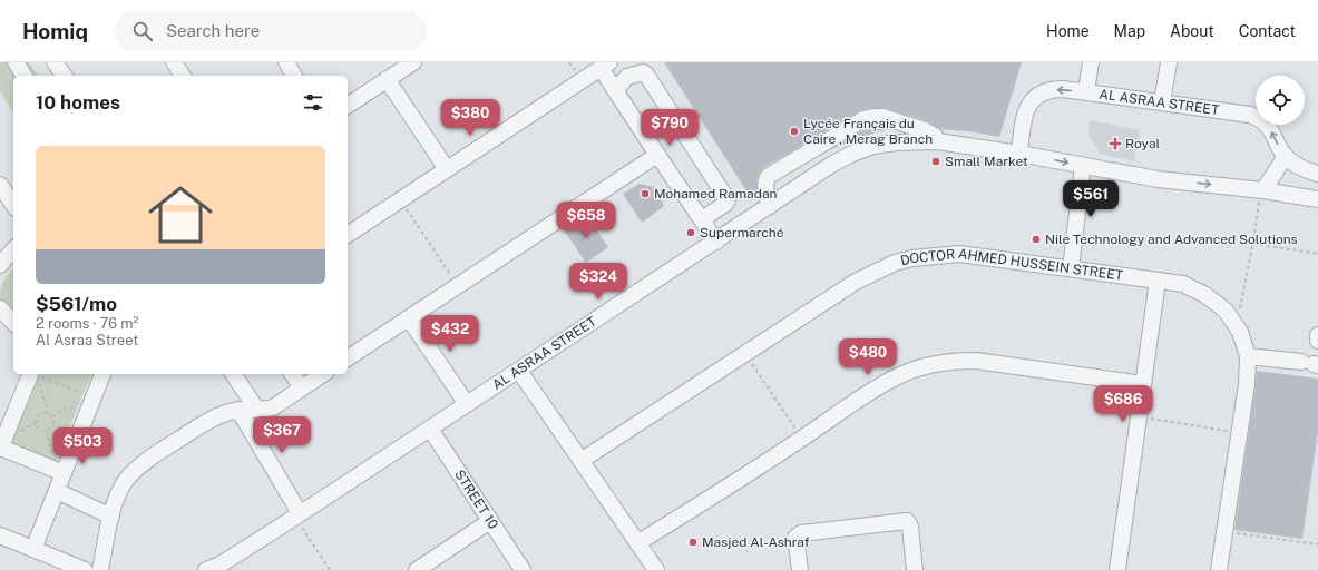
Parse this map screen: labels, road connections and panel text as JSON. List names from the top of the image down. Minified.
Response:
{"streets":{"street":["AL ASRAA STREET","DOCTOR AHMED HUSSEIN STREET","STREET 10"]},"crossings":[["AL ASRAA STREET","STREET 10"]],"places":{"other":["Lycée Français du Caire , Merag Branch","Small Market","Mohamed Ramadan","Supermarché","Nile Technology and Advanced Solutions","Masjed Al-Ashraf"],"health":["Royal"]},"page":{"header":"Homiq","search":"Search here","nav":["Home","Map","About","Contact"],"heading":"10 homes","price":["$380","$790","$561","$658","$324","$432","$480","$686","$367","$503"],"list":[{"name":"$561/mo","note":"2 rooms · 76 m² · Al Asraa Street"}]}}
